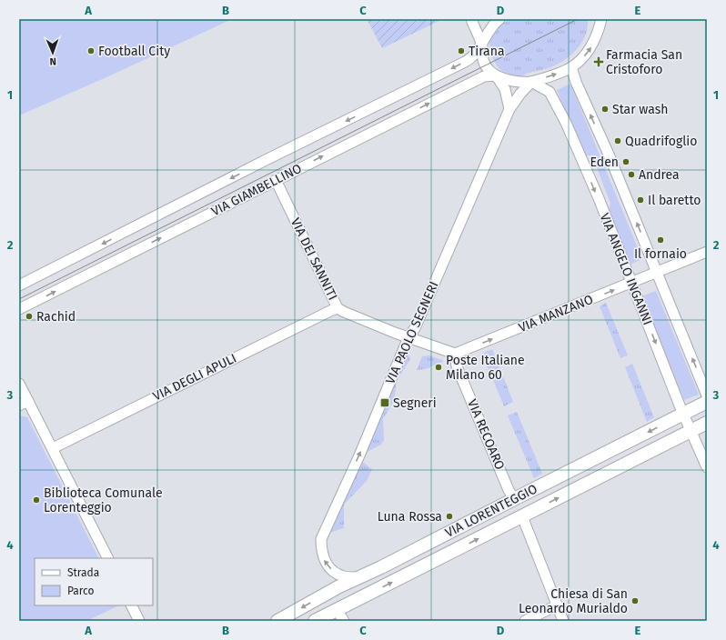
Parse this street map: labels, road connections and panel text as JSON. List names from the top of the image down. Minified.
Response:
{"streets":{"main road":["VIA LORENTEGGIO"],"street":["VIA GIAMBELLINO","VIA DEI SANNITI","VIA ANGELO INGANNI","VIA MANZANO","VIA PAOLO SEGNERI","VIA DEGLI APULI","VIA RECOARO"]},"crossings":[["VIA GIAMBELLINO","VIA DEI SANNITI"],["VIA DEI SANNITI","VIA PAOLO SEGNERI"],["VIA DEI SANNITI","VIA DEGLI APULI"],["VIA ANGELO INGANNI","VIA MANZANO"],["VIA ANGELO INGANNI","VIA PAOLO SEGNERI"],["VIA ANGELO INGANNI","VIA LORENTEGGIO"],["VIA MANZANO","VIA RECOARO"],["VIA PAOLO SEGNERI","VIA LORENTEGGIO"],["VIA RECOARO","VIA LORENTEGGIO"]],"one_way":["VIA MANZANO","VIA PAOLO SEGNERI"],"places":{"other":["Football City","Tirana","Star wash","Quadrifoglio","Eden","Andrea","Il baretto","Il fornaio","Rachid","Poste Italiane Milano 60","Biblioteca Comunale Lorenteggio","Luna Rossa","Chiesa di San Leonardo Murialdo"],"health":["Farmacia San Cristoforo"],"transit":["Segneri"]},"legend":["Strada","Parco"],"north":"bottom","grid":{"columns":["A","B","C","D","E"],"rows":["1","2","3","4"]}}
